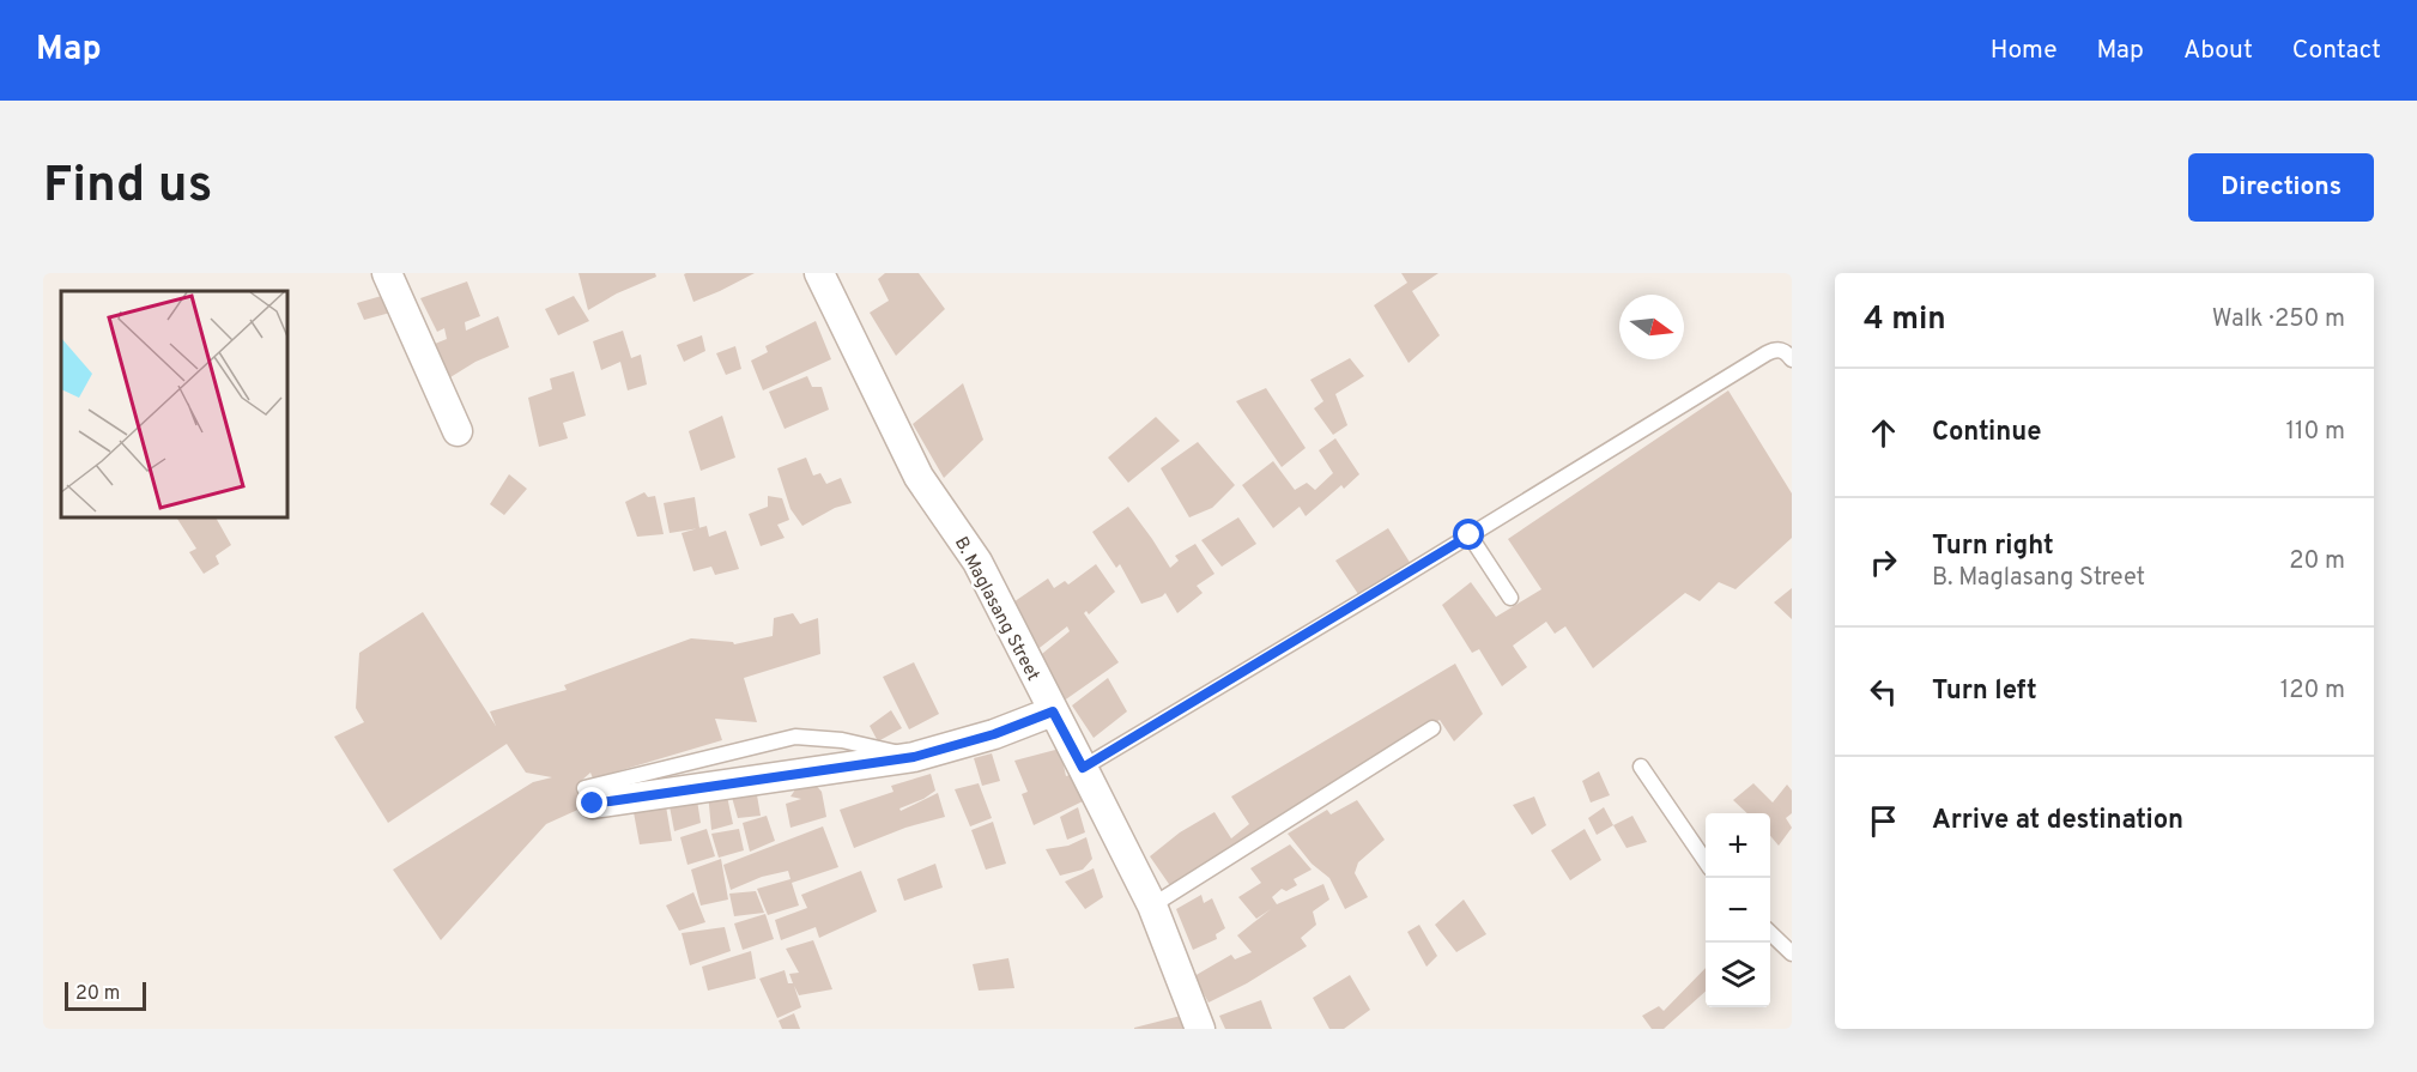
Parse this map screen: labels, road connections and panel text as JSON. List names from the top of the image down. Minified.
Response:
{"streets":{"street":["B. Maglasang Street"]},"scale_bar":"20 m","north":"right","page":{"header":"Map","nav":["Home","Map","About","Contact"],"buttons":"Directions","title":"Find us","heading":["4 min","Walk · 250 m"],"list":[["Continue","110 m"],["Turn right","B. Maglasang Street","20 m"],["Turn left","120 m"],"Arrive at destination"],"map_buttons":["+","−"],"scale":"20 m"}}
